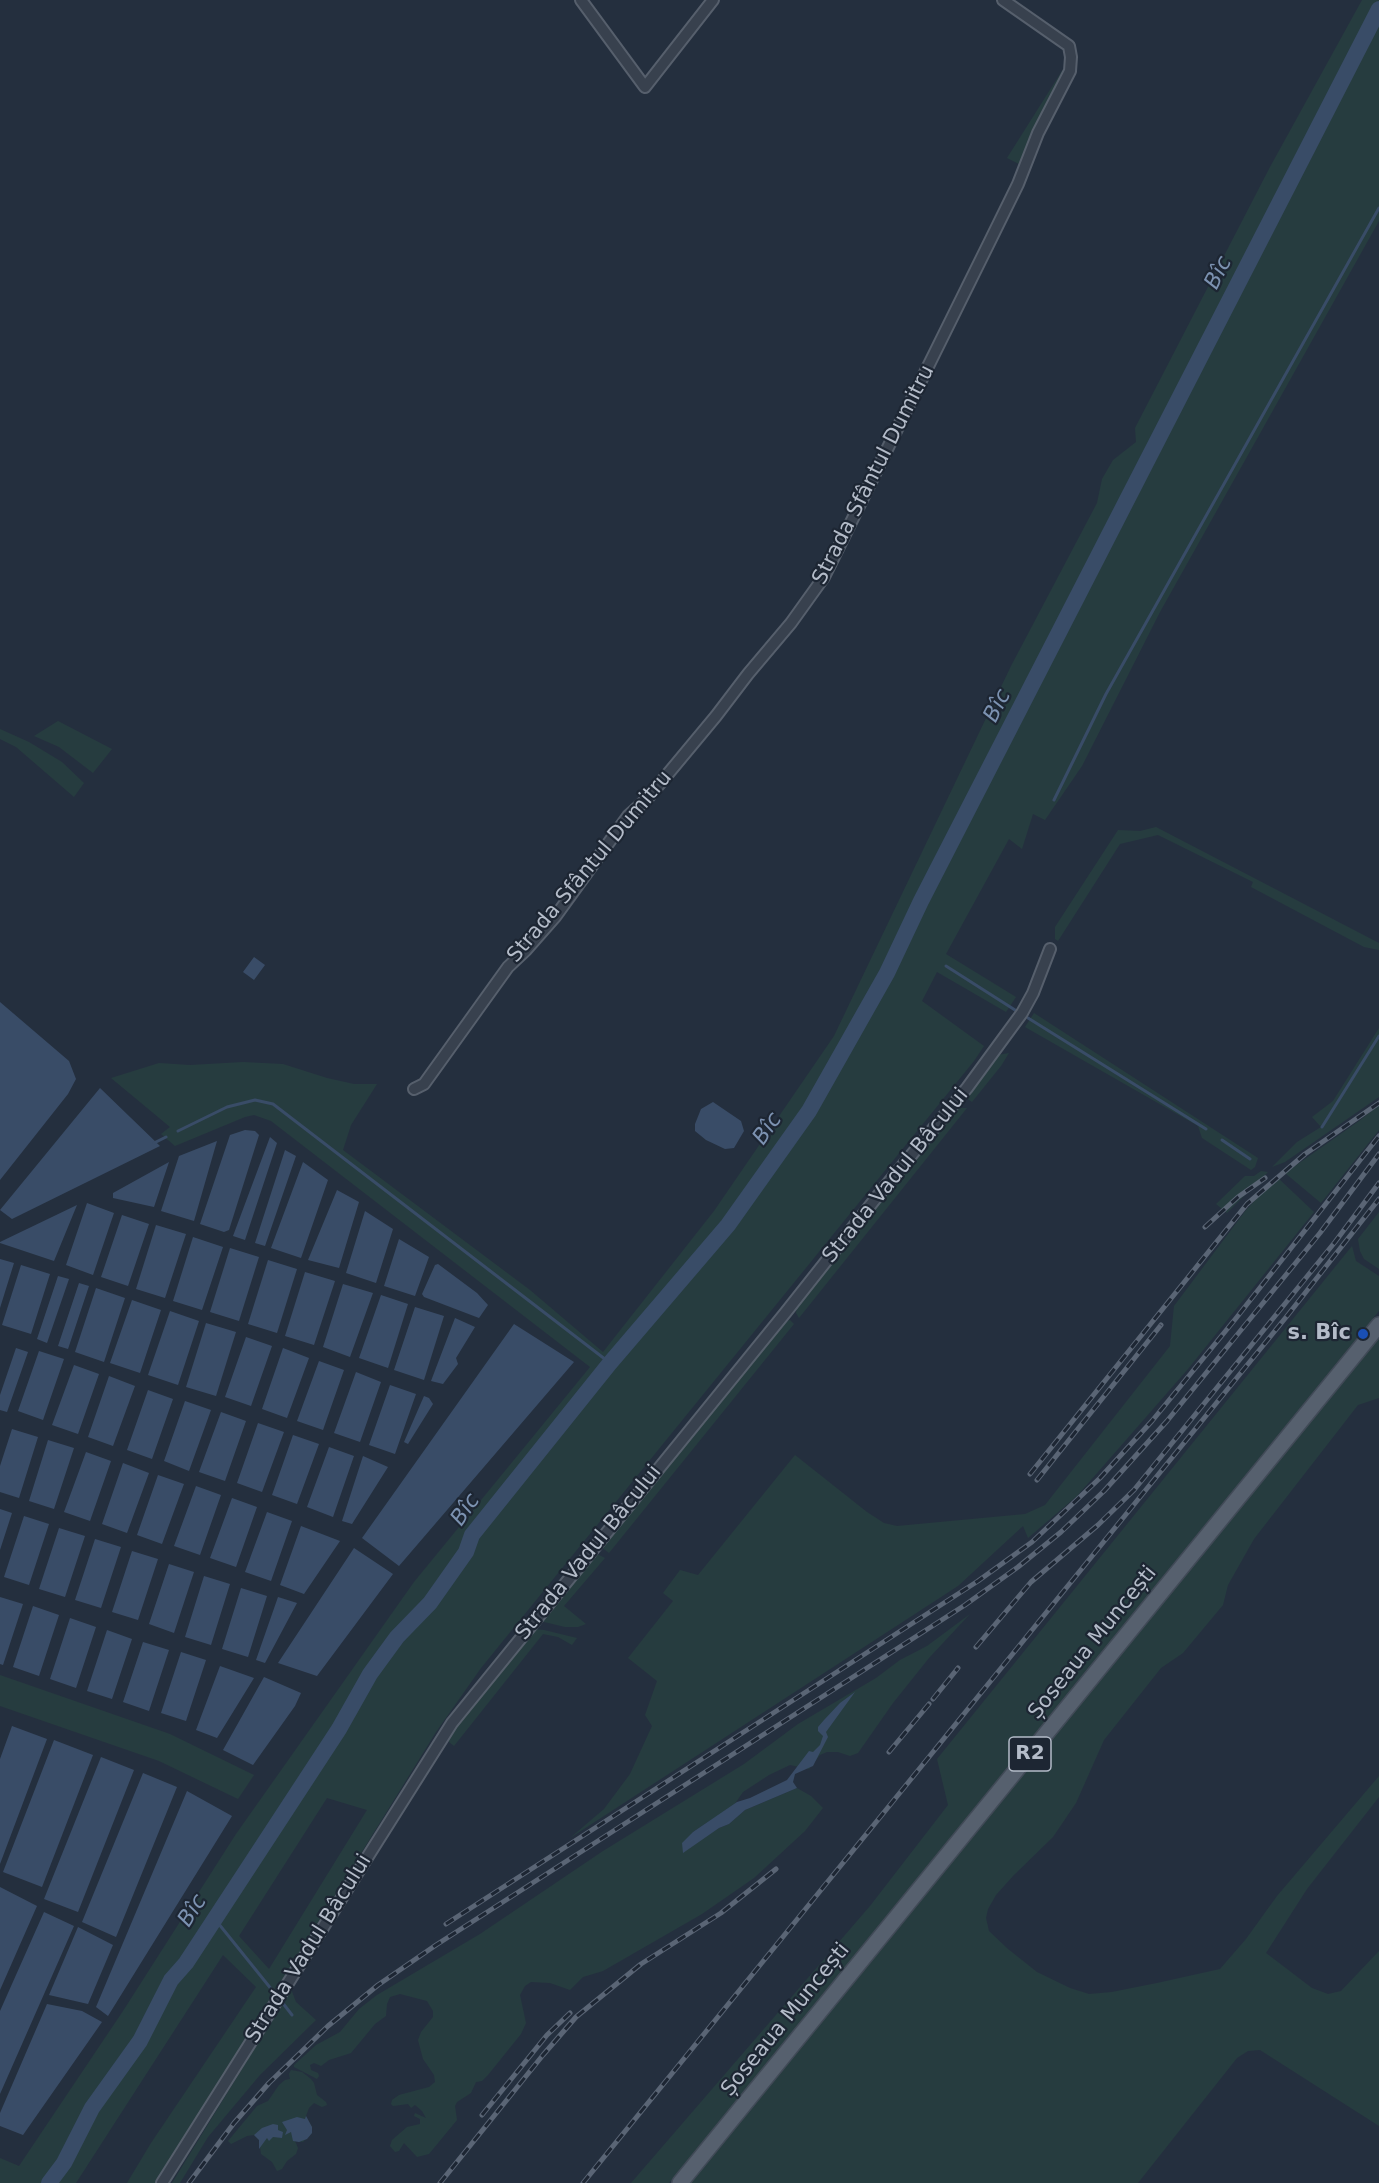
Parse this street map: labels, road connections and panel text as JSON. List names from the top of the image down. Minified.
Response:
{"streets":{"main road":["Șoseaua Muncești","R2"],"street":["Strada Sfântul Dumitru","Strada Vadul Bâcului"]},"water":["Bîc"],"places":["s. Bîc"]}
